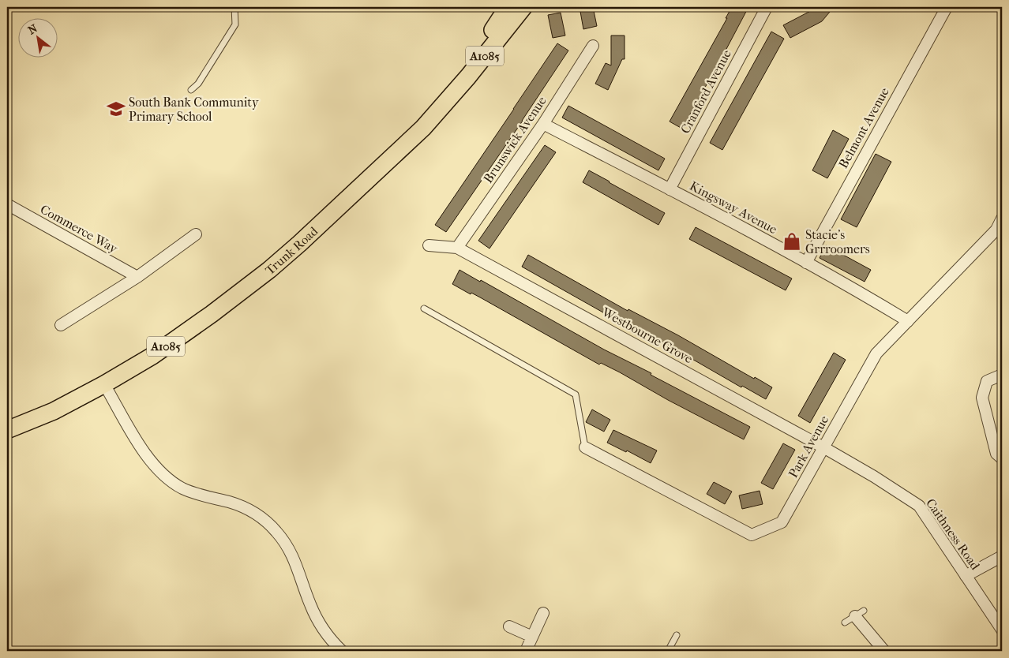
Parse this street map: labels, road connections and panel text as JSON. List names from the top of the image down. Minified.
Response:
{"streets":{"main road":["A1085","Trunk Road"],"street":["Cranford Avenue","Belmont Avenue","Brunswick Avenue","Kingsway Avenue","Commerce Way","Westbourne Grove","Park Avenue","Caithness Road"]},"crossings":[["A1085","Trunk Road"],["Cranford Avenue","Kingsway Avenue"],["Belmont Avenue","Kingsway Avenue"],["Brunswick Avenue","Kingsway Avenue"],["Brunswick Avenue","Westbourne Grove"],["Kingsway Avenue","Park Avenue"],["Westbourne Grove","Park Avenue"],["Westbourne Grove","Caithness Road"],["Park Avenue","Caithness Road"]],"places":{"school or university":["South Bank Community Primary School"],"shop":["Stacie's Grrroomers"]},"north":"top left"}
